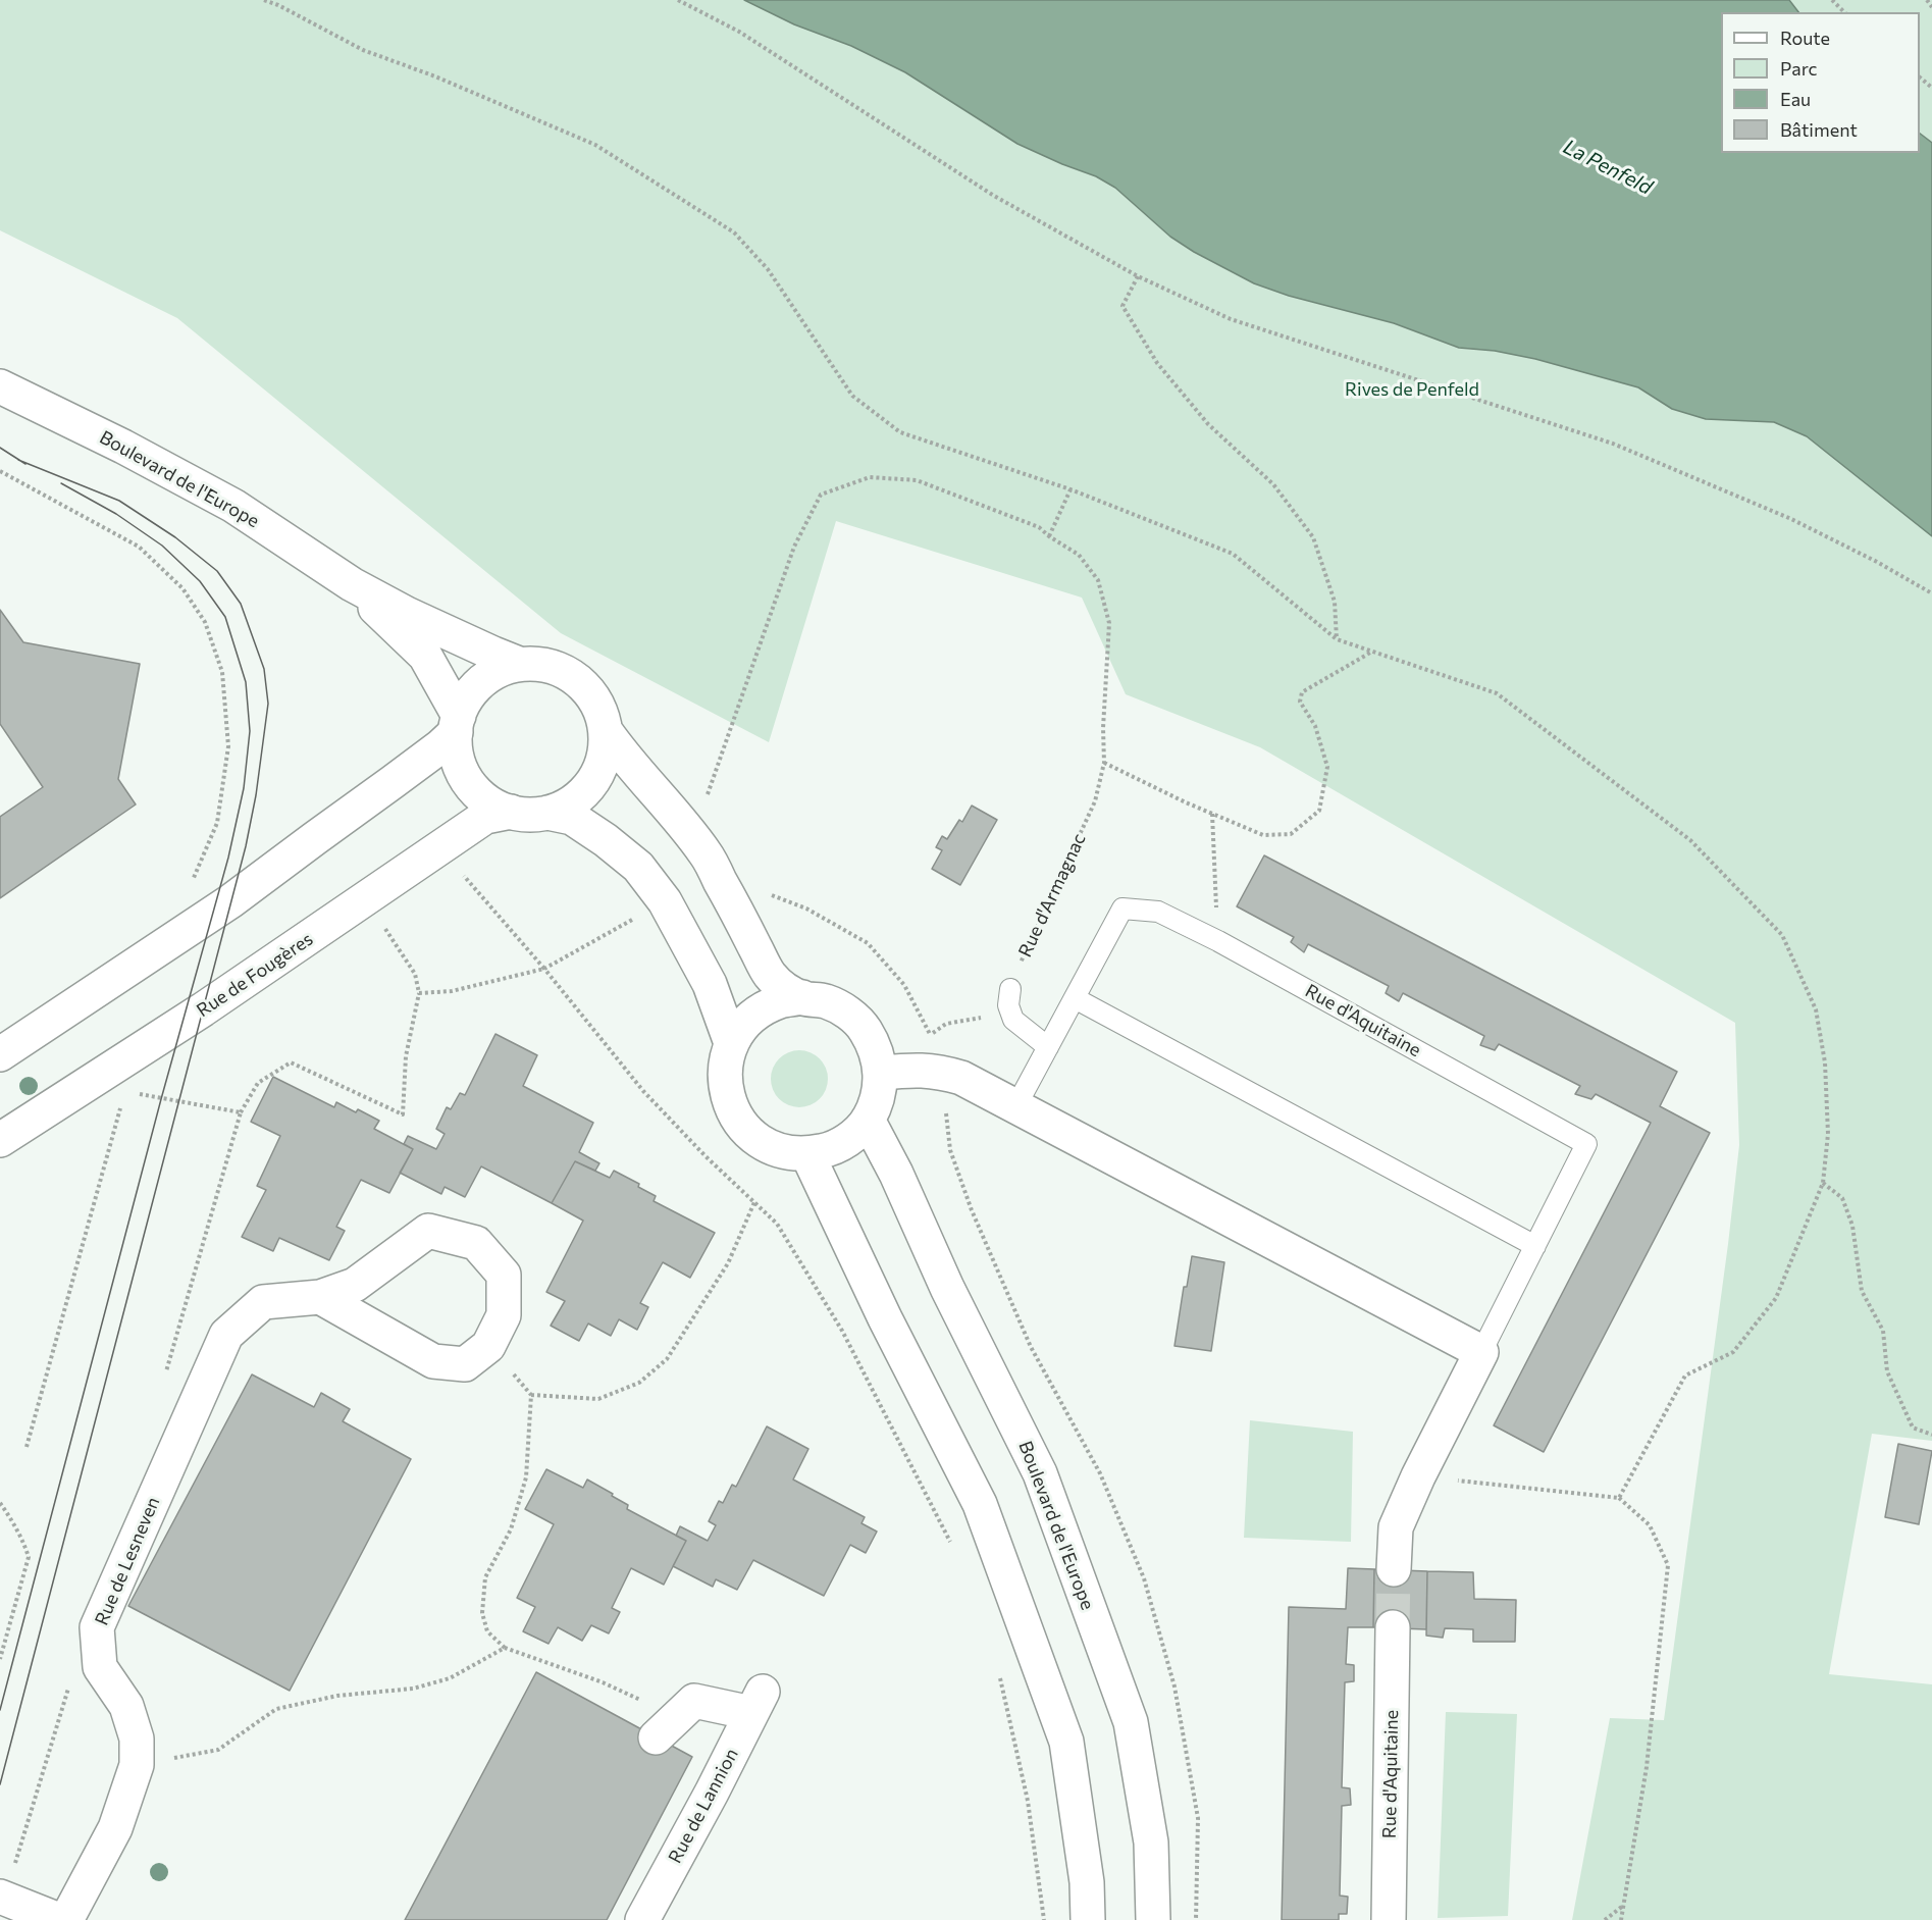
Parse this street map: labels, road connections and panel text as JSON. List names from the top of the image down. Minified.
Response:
{"streets":{"main road":["Boulevard de l'Europe","Rue de Fougères","Rue d'Aquitaine","Rue de Lesneven","Rue de Lannion"],"path":["Rue d'Armagnac"]},"crossings":[["Boulevard de l'Europe","Rue de Fougères"]],"water":["La Penfeld"],"parks":["Rives de Penfeld"],"legend":["Route","Parc","Eau","Bâtiment"]}
